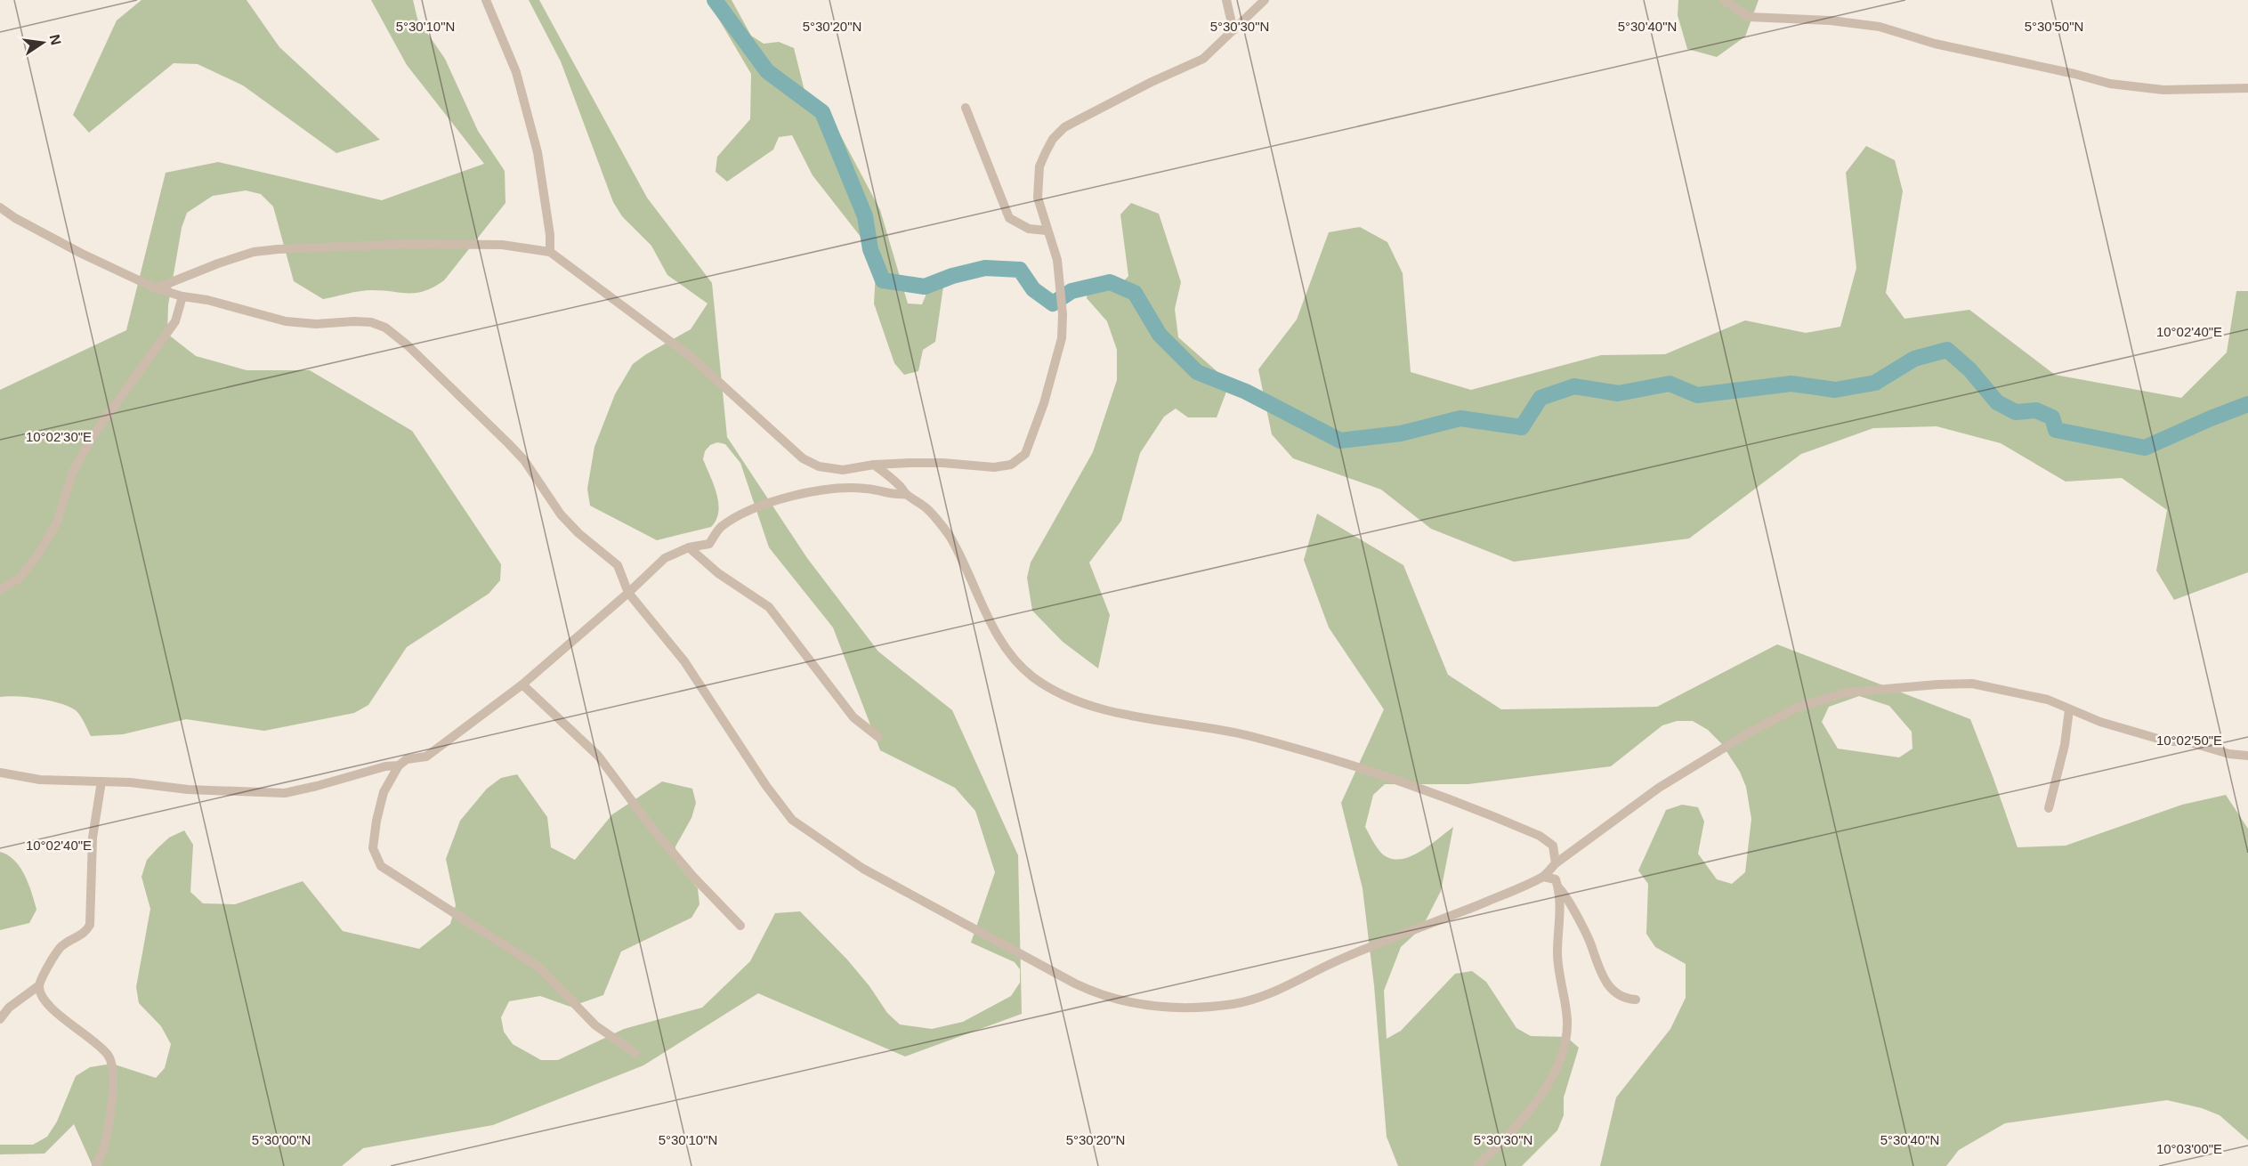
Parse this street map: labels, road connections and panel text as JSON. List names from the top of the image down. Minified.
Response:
{"north":"right","coordinates":["5°30'10\"N","5°30'20\"N","5°30'30\"N","5°30'40\"N","5°30'50\"N","10°02'40\"E","10°02'30\"E","10°02'50\"E","5°30'00\"N","10°03'00\"E"]}
